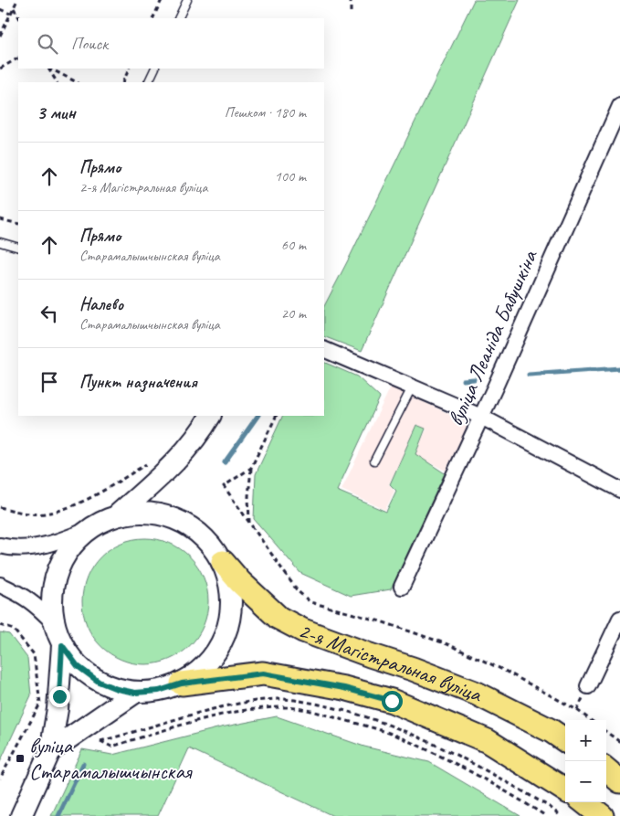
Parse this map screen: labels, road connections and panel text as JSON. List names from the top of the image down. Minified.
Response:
{"streets":{"main road":["2-я Магістральная вуліца"],"street":["вуліца Леаніда Бабушкіна"]},"places":{"transit":["вуліца Старамалышчынская"]},"page":{"search":"Поиск","heading":["3 мин","Пешком · 180 m"],"list":[["Прямо","2-я Магістральная вуліца","100 m"],["Прямо","Старамалышчынская вуліца","60 m"],["Налево","Старамалышчынская вуліца","20 m"],"Пункт назначения"],"map_buttons":["+","−"]}}
